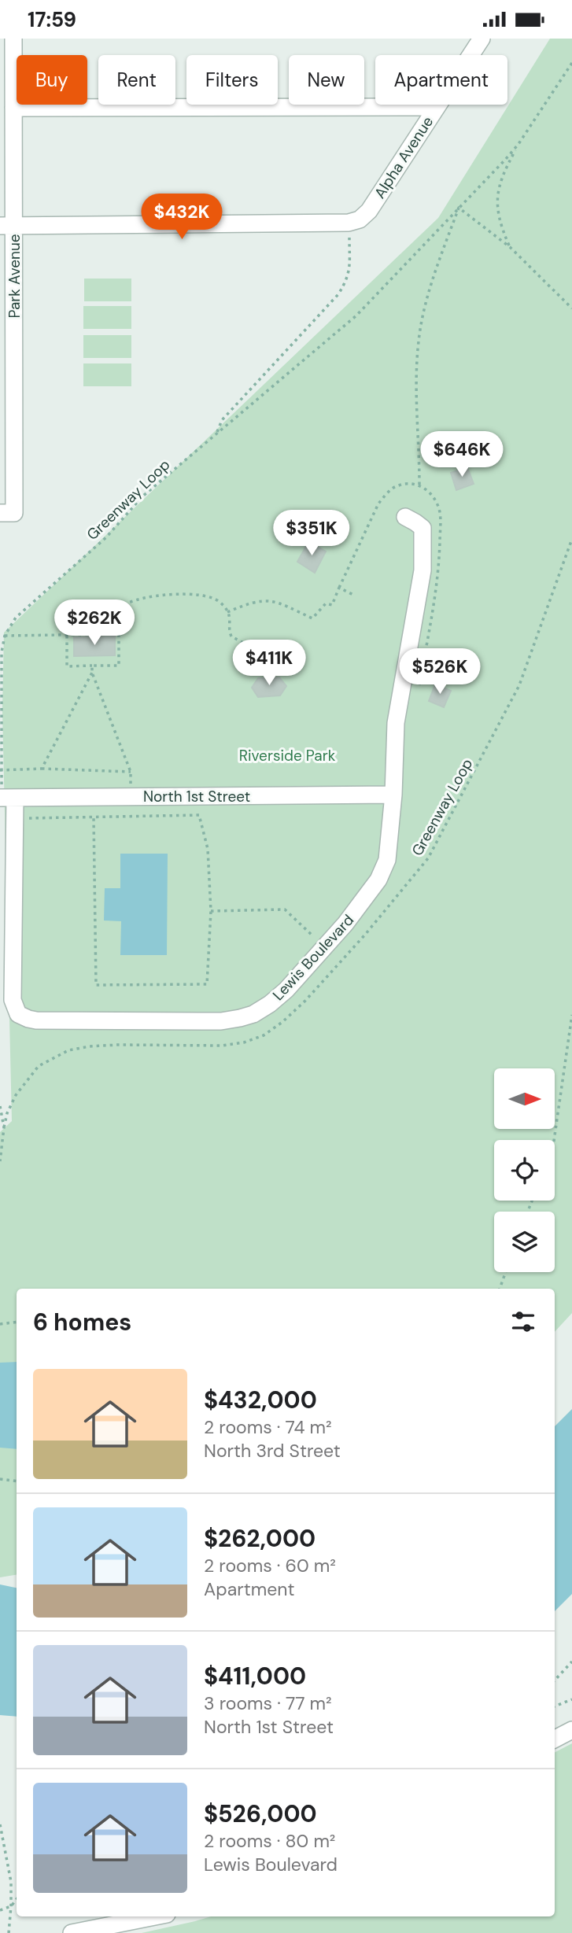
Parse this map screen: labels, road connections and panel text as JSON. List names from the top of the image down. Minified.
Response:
{"streets":{"street":["Alpha Avenue","Park Avenue","North 1st Street","Lewis Boulevard"],"path":["Greenway Loop"]},"crossings":[["Greenway Loop","North 1st Street"],["North 1st Street","Lewis Boulevard"]],"parks":["Riverside Park"],"north":"right","page":{"status":"17:59","chip":["Buy","Rent","Filters","New","Apartment"],"price":["$432K","$646K","$351K","$262K","$411K","$526K"],"heading":"6 homes","list":[{"name":"$432,000","note":"2 rooms · 74 m² · North 3rd Street"},{"name":"$262,000","note":"2 rooms · 60 m² · Apartment"},{"name":"$411,000","note":"3 rooms · 77 m² · North 1st Street"},{"name":"$526,000","note":"2 rooms · 80 m² · Lewis Boulevard"}]}}
